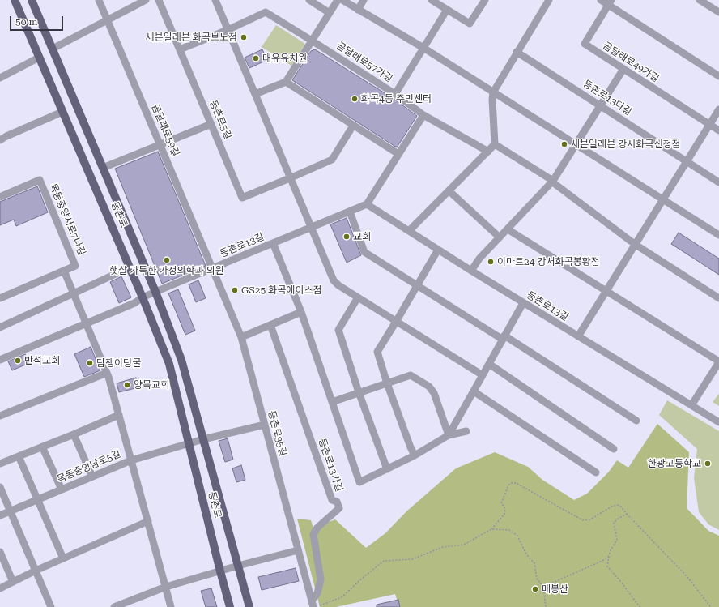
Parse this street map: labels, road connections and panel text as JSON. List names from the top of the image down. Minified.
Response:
{"streets":{"main road":["등촌로"],"street":["곰달래로57가길","곰달래로49가길","등촌로13다길","등촌로5길","곰달래로59길","목동중앙서로7나길","등촌로13길","등촌로35길","등촌로13가길","목동중앙남로5길"]},"crossings":[["곰달래로59길","등촌로13길"],["곰달래로59길","등촌로35길"],["등촌로","등촌로13길"],["등촌로","목동중앙남로5길"],["등촌로13길","등촌로35길"],["등촌로35길","등촌로13가길"]],"places":["세븐일레븐 화곡보노점","대유유치원","화곡4동 주민센터","세븐일레븐 강서화곡신정점","교회","햇살 가득한 가정의학과 의원","이마트24 강서화곡봉황점","GS25 화곡에이스점","반석교회","담쟁이덩굴","양목교회","한광고등학교","매봉산"],"scale_bar":"50 m"}
